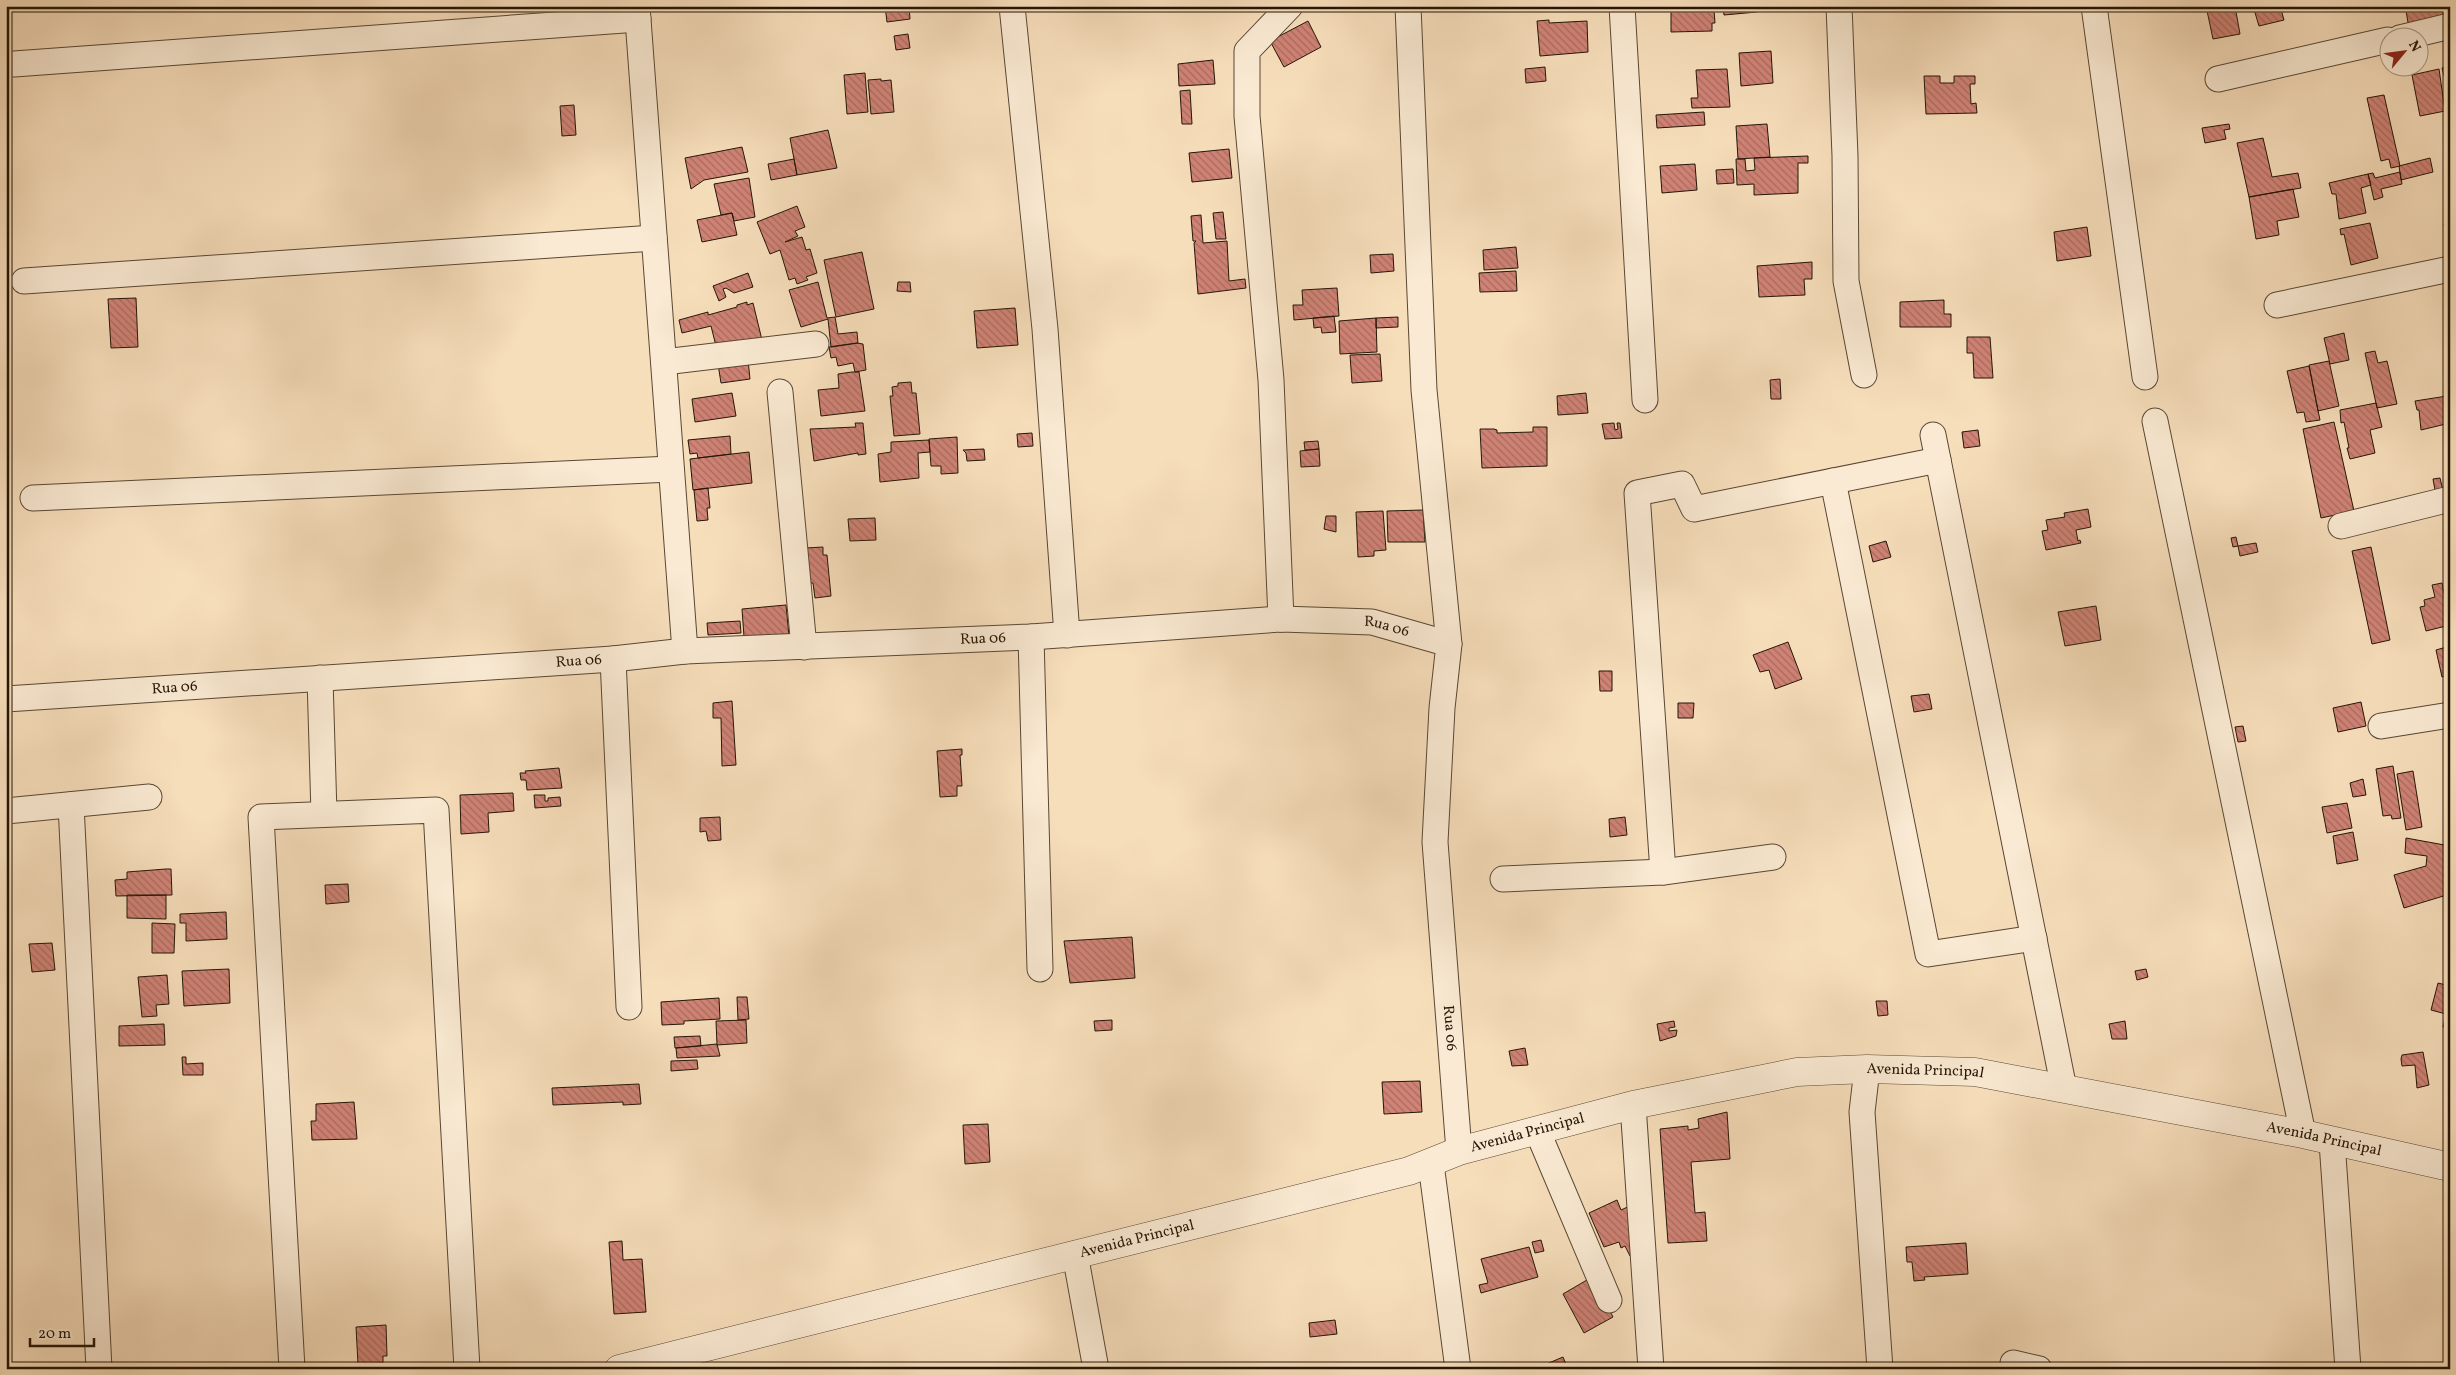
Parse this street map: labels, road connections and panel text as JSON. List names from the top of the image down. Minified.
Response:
{"streets":{"street":["Rua 06","Avenida Principal"]},"crossings":[["Rua 06","Avenida Principal"]],"scale_bar":"20 m","north":"top right"}
